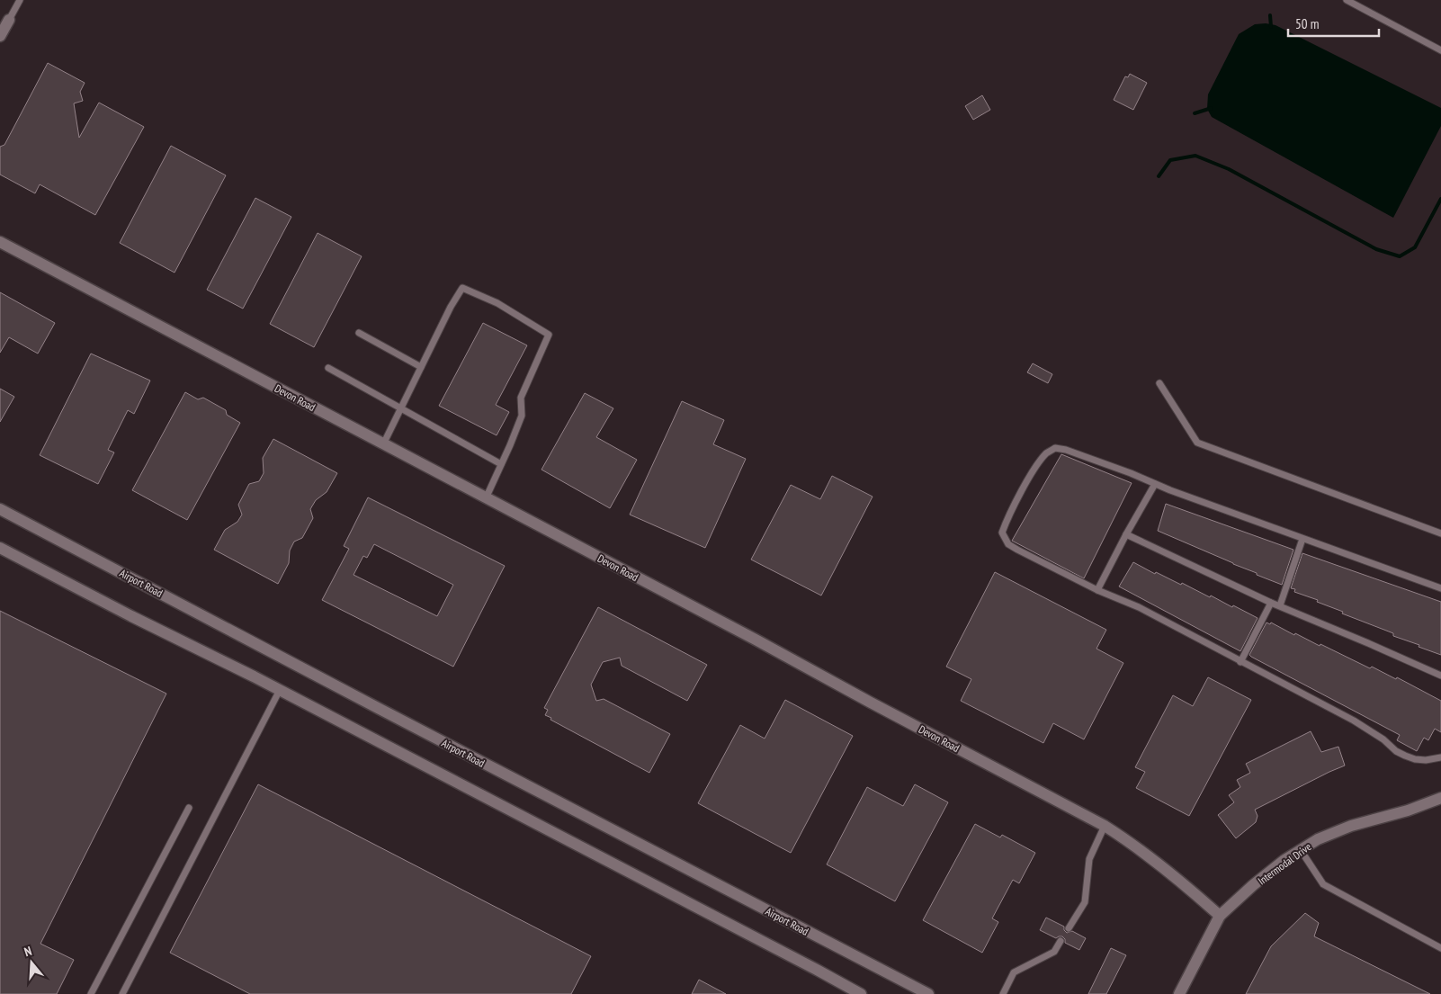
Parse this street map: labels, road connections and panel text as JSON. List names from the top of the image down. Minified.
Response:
{"streets":{"main road":["Devon Road","Airport Road","Intermodal Drive"]},"crossings":[["Devon Road","Intermodal Drive"]],"scale_bar":"50 m","north":"top"}
